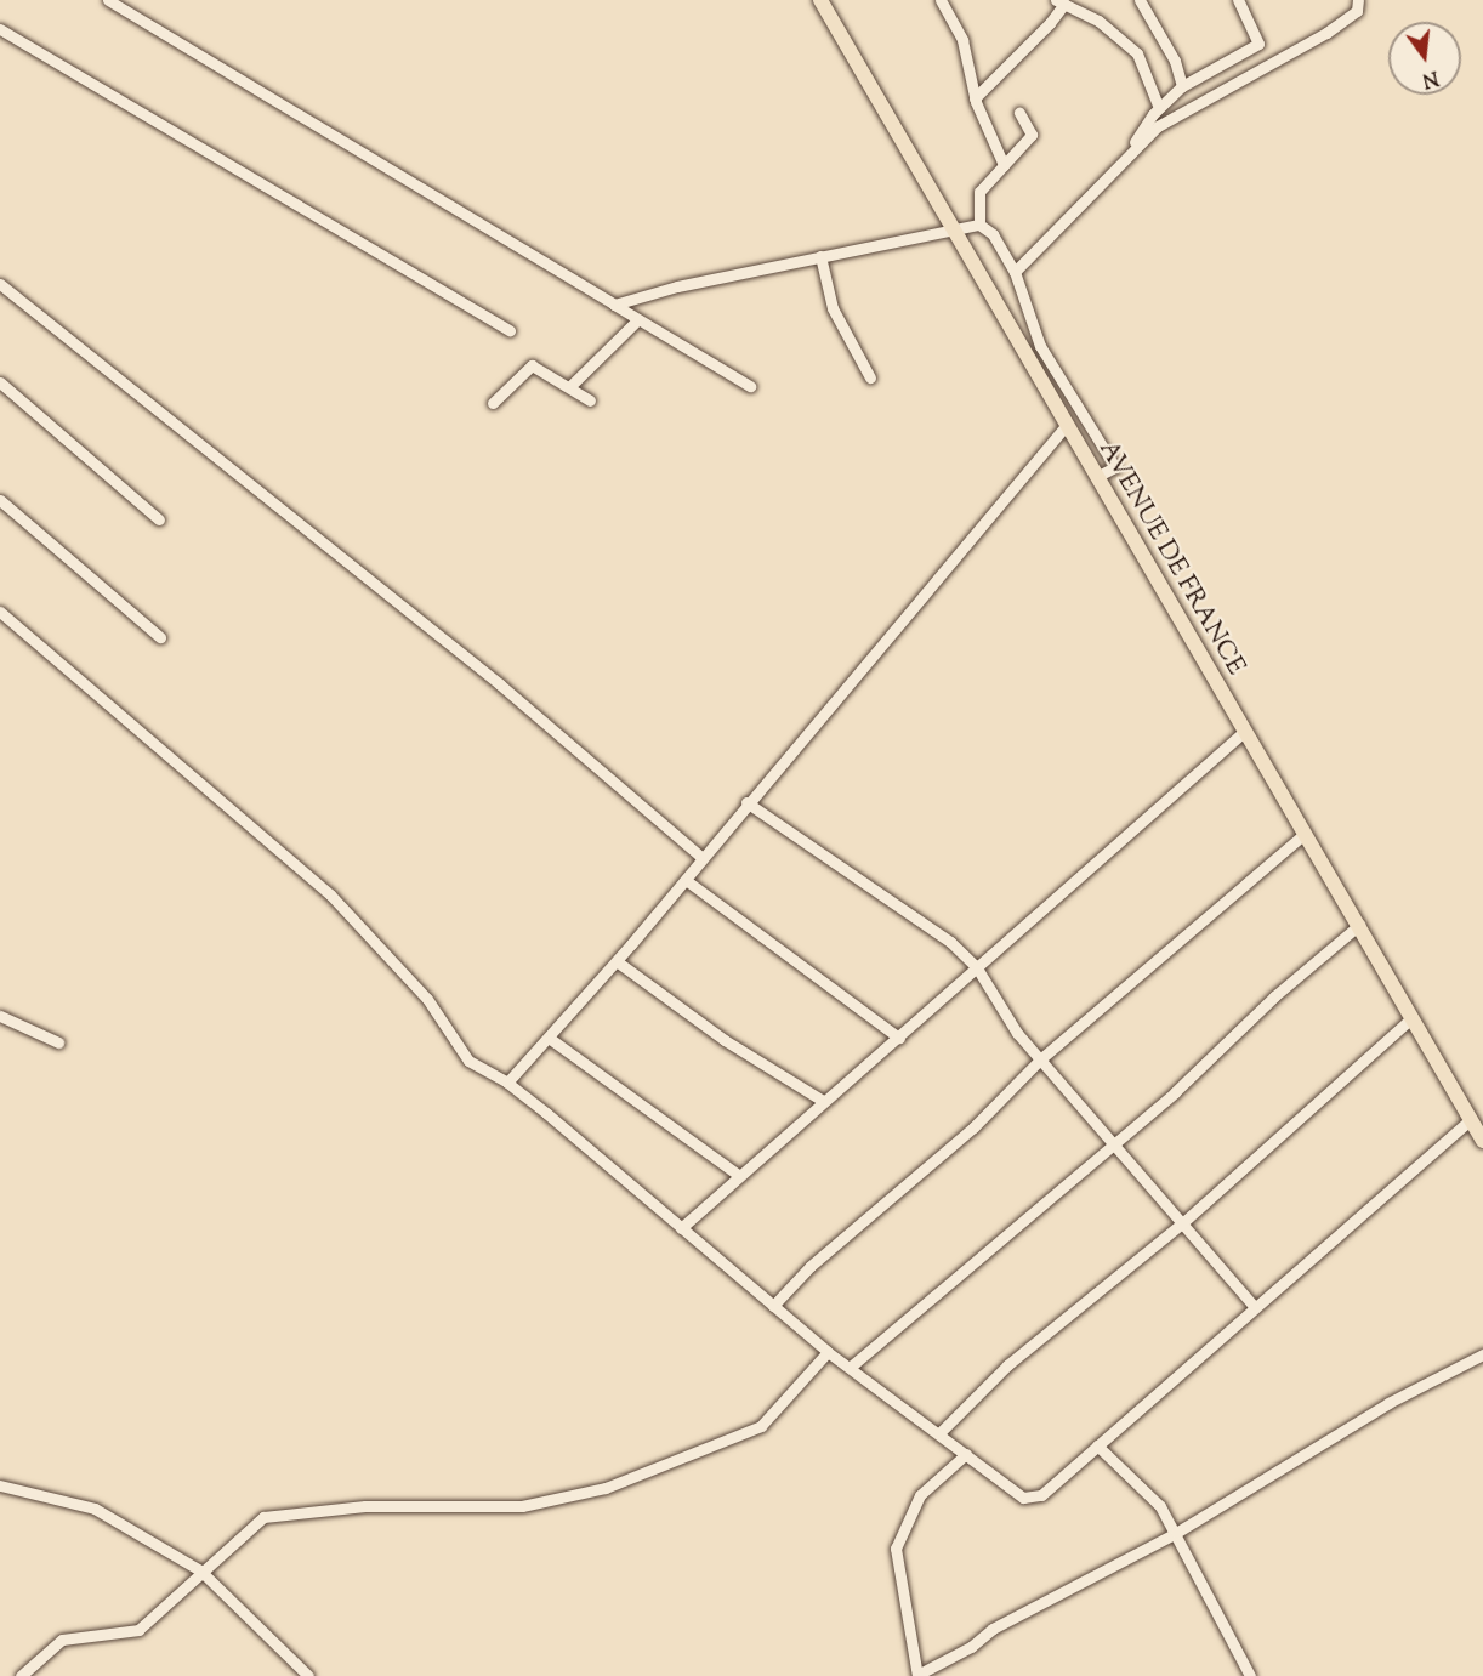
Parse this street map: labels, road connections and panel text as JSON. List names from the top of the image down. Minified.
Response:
{"streets":{"main road":["AVENUE DE FRANCE"]},"north":"bottom"}
